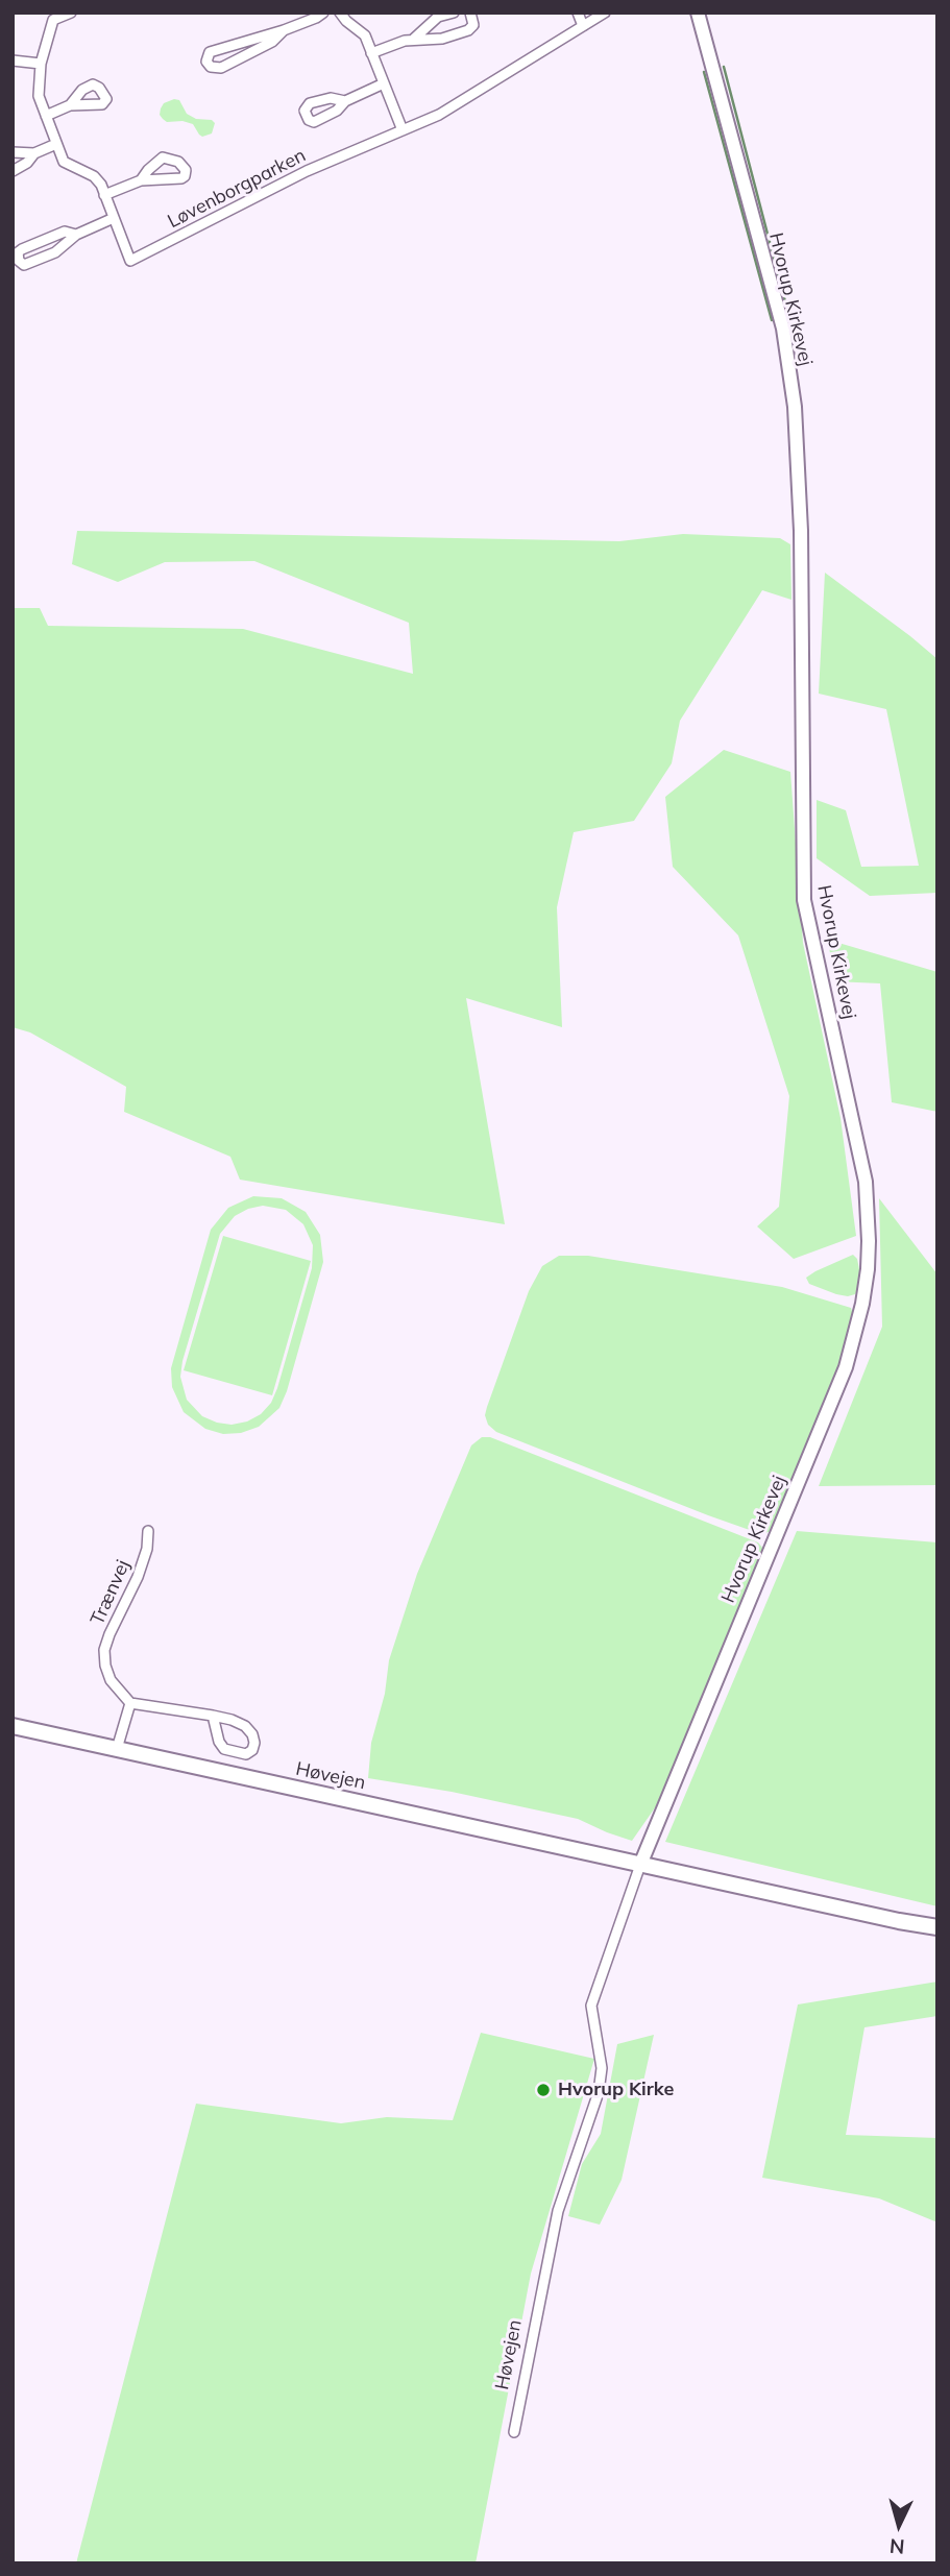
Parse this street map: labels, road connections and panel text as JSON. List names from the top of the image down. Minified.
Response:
{"streets":{"main road":["Høvejen"],"street":["Løvenborgparken","Hvorup Kirkevej","Trænvej"]},"crossings":[["Hvorup Kirkevej","Høvejen"]],"places":["Hvorup Kirke"],"north":"bottom"}
